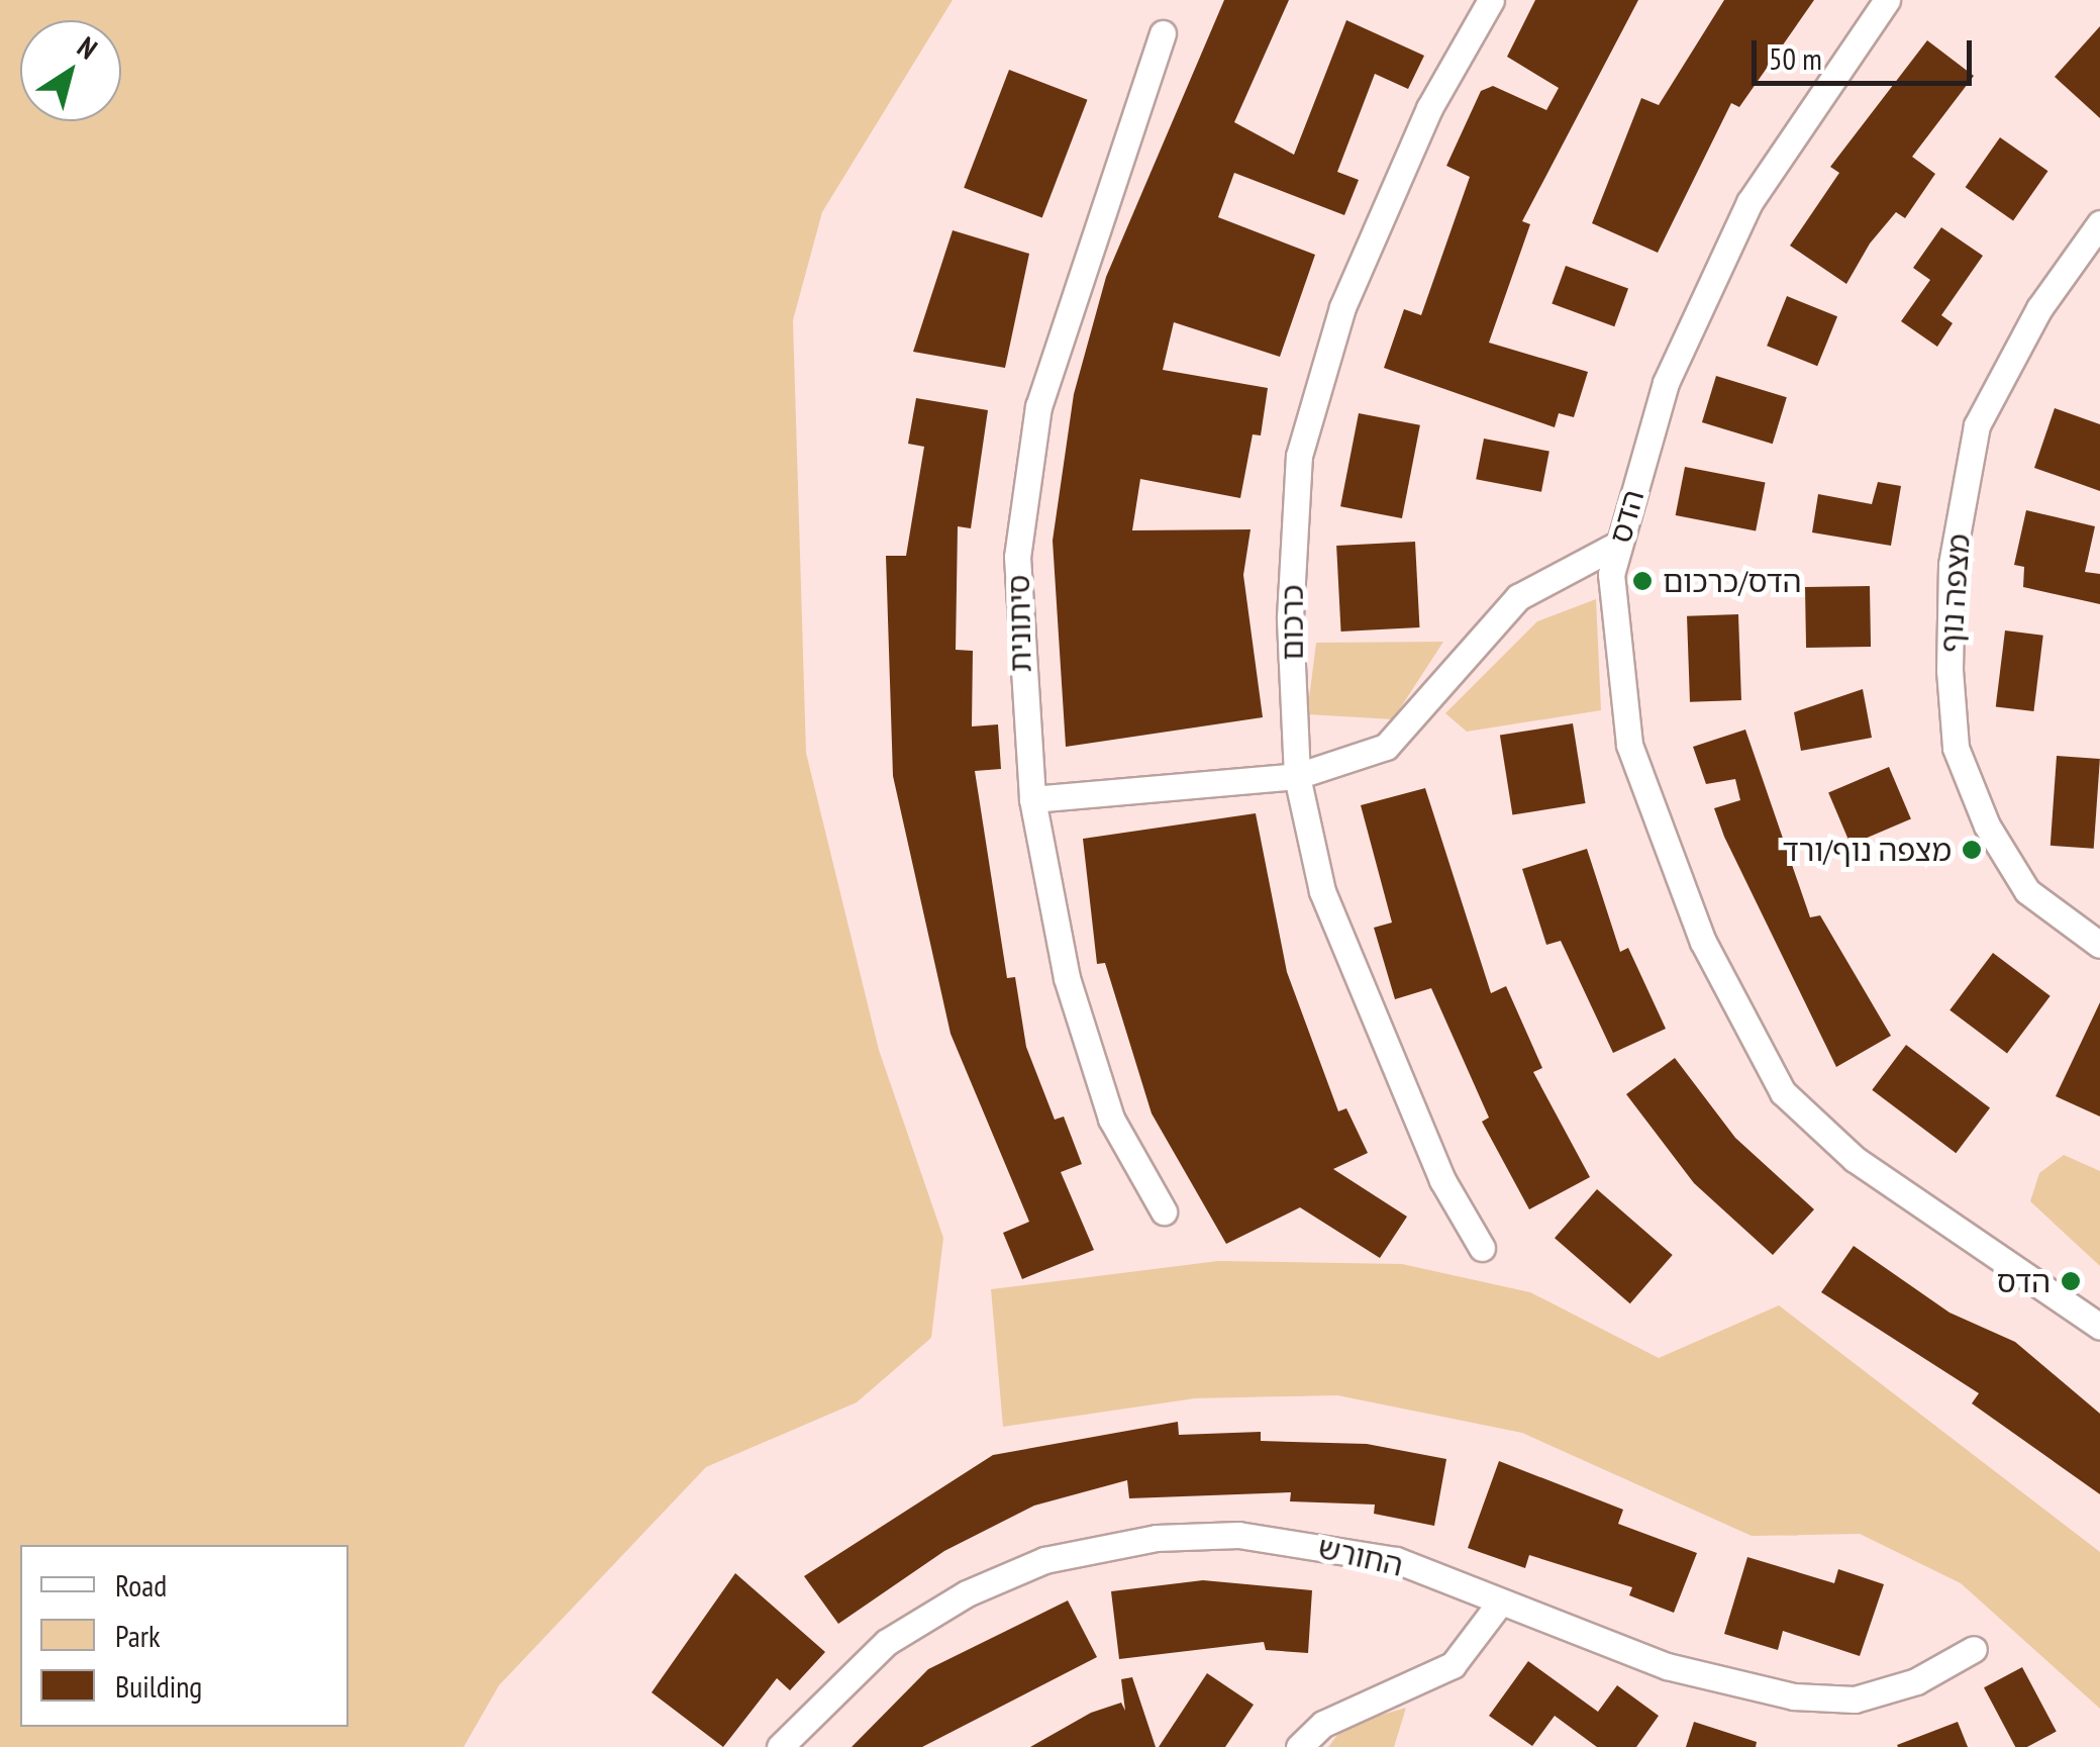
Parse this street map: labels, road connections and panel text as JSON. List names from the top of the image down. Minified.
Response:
{"streets":{"street":["הדס","מצפה נוף","כרכום","סיתונית","החורש"]},"places":["הדס/כרכום","מצפה נוף/ורד","הדס"],"legend":["Road","Park","Building"],"scale_bar":"50 m","north":"top right"}
